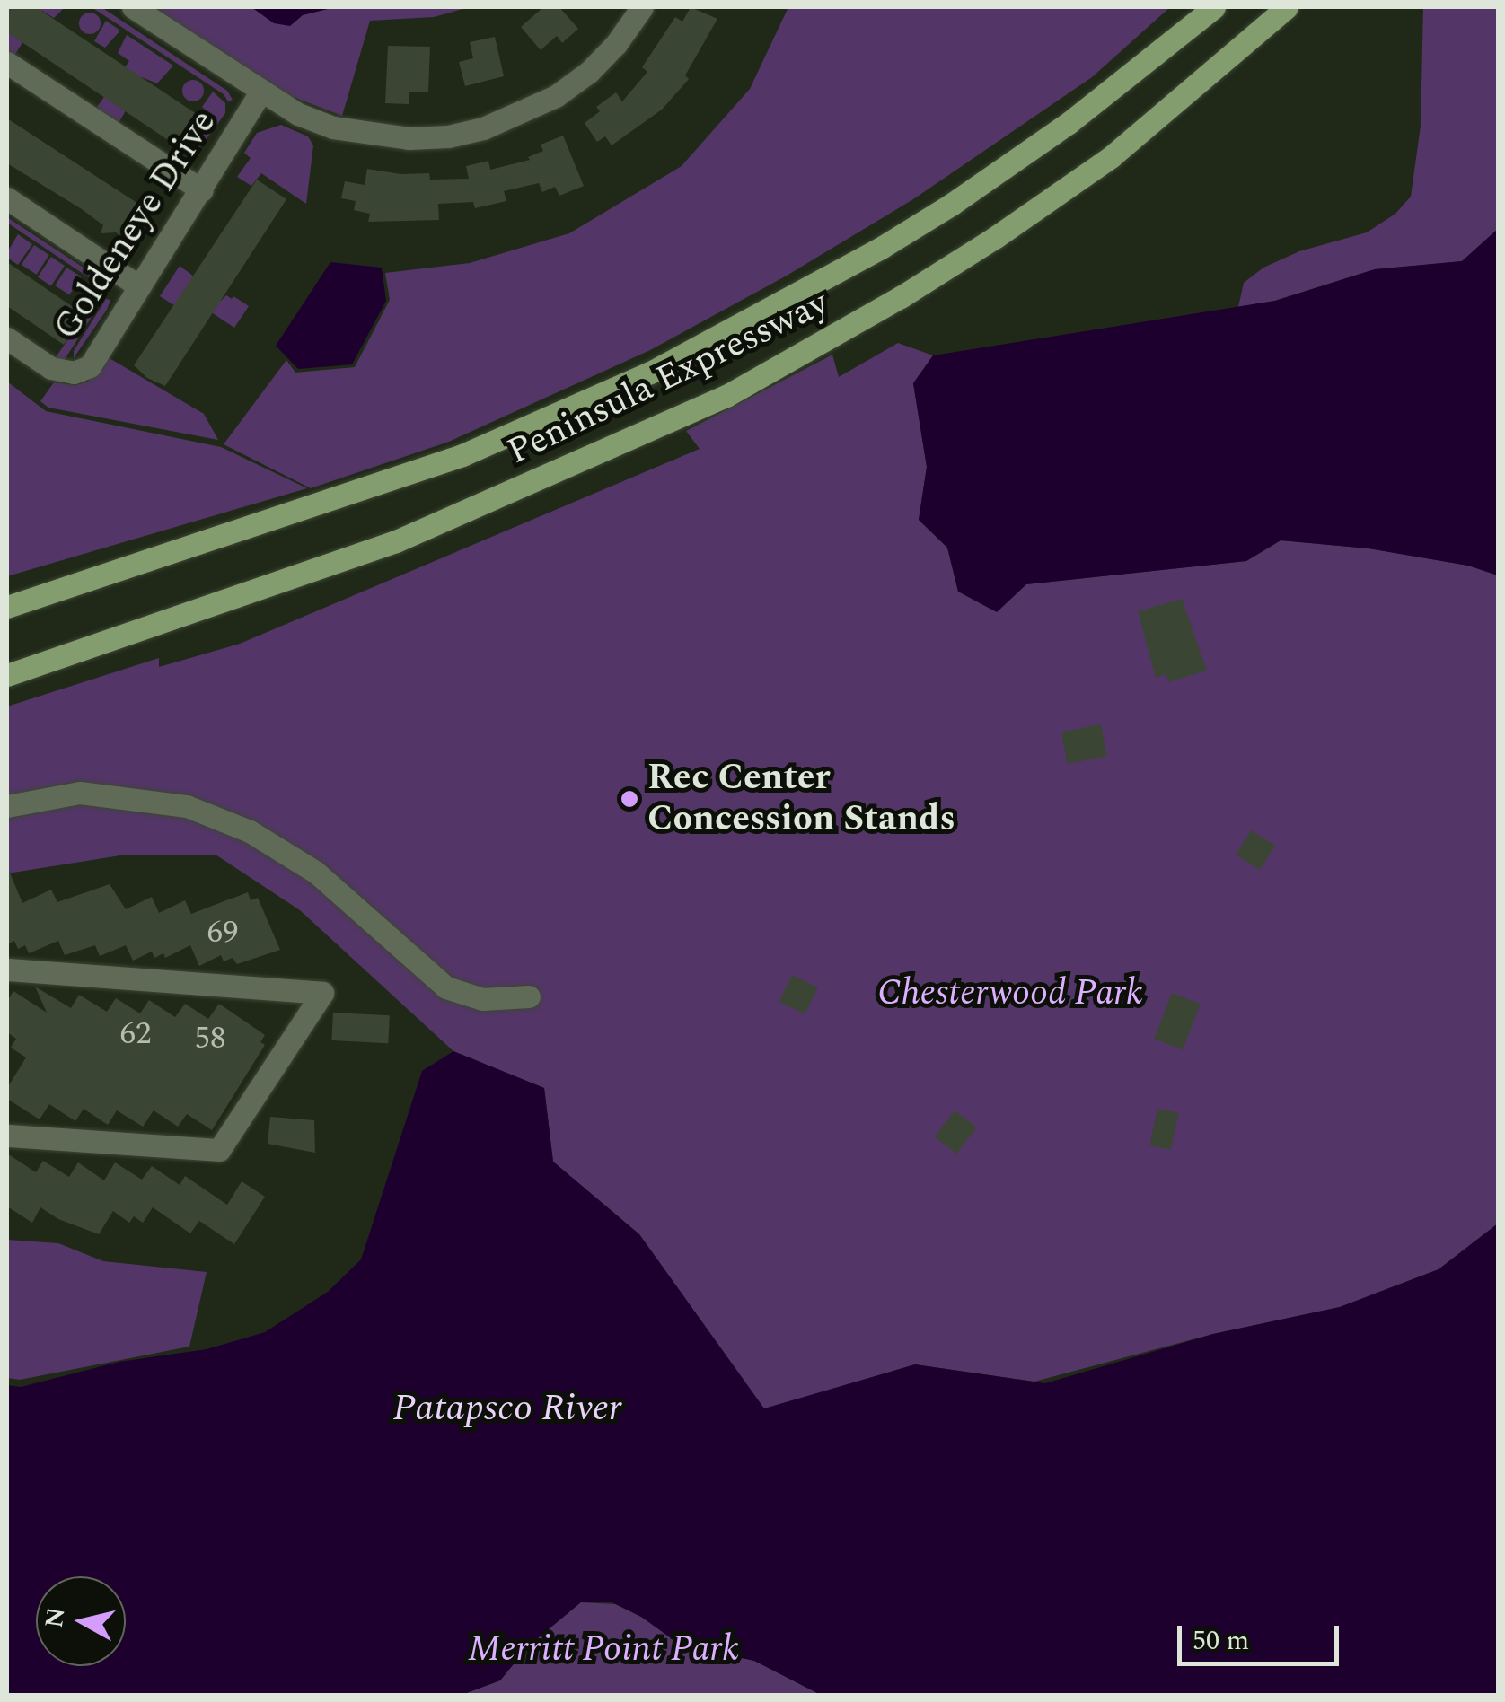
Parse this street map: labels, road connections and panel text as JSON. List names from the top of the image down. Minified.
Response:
{"streets":{"main road":["Peninsula Expressway"],"street":["Goldeneye Drive"]},"water":["Patapsco River"],"parks":["Chesterwood Park","Merritt Point Park"],"places":["Rec Center Concession Stands"],"house_numbers":["69","62","58"],"scale_bar":"50 m","north":"left"}
